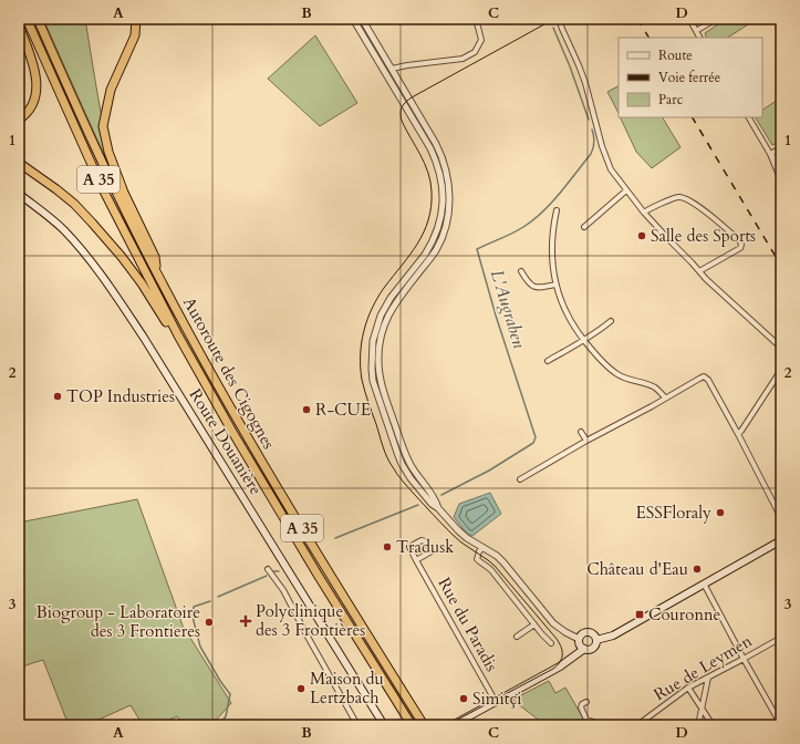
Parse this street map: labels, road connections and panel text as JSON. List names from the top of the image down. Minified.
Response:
{"streets":{"highway":["A 35","Autoroute des Cigognes"],"main road":["Route Douanière"],"street":["Rue du Paradis","Rue de Leymen"]},"water":["L'Augraben"],"places":{"other":["Salle des Sports","TOP Industries","R-CUE","ESSFloraly","Tradusk","Château d'Eau","Biogroup - Laboratoire des 3 Frontieres","Maison du Lertzbach","Simitçi"],"transit":["Couronne"],"health":["Polyclinique des 3 Frontières"]},"legend":["Route","Voie ferrée","Parc"],"grid":{"columns":["A","B","C","D"],"rows":["1","2","3"]}}
